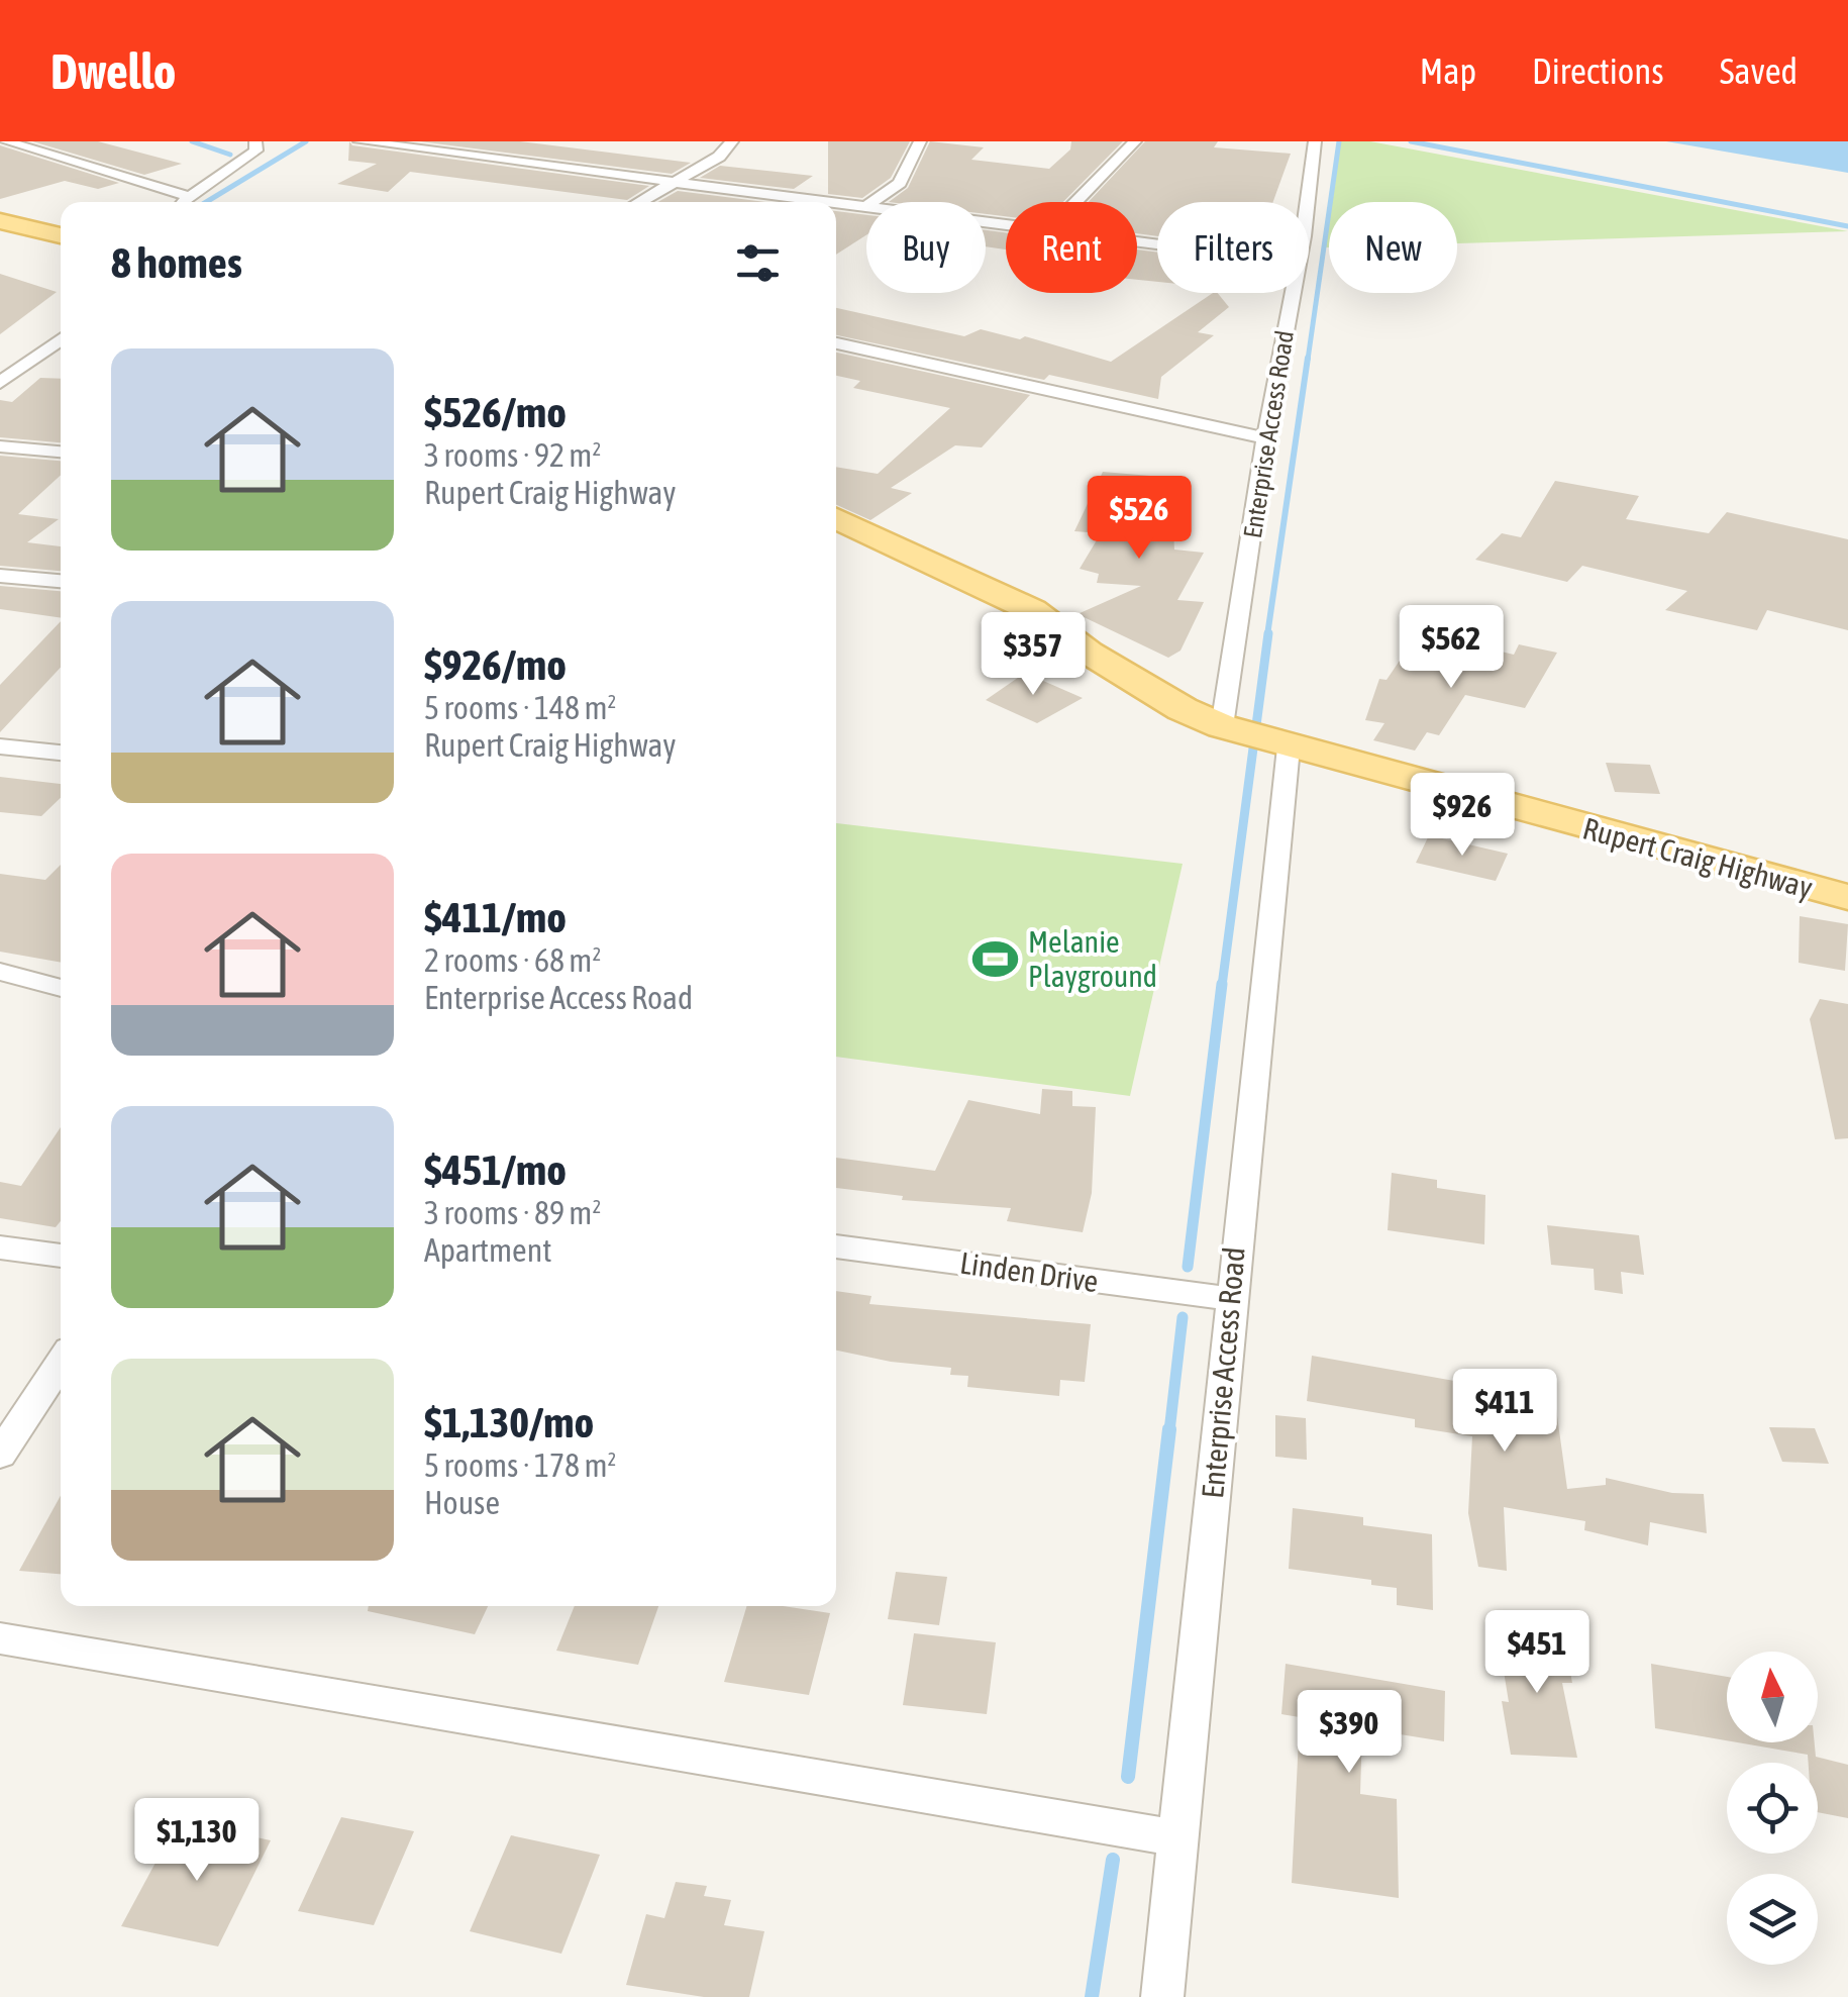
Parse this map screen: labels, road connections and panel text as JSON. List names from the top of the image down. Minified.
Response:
{"streets":{"main road":["Rupert Craig Highway"],"street":["Enterprise Access Road","Linden Drive"]},"crossings":[["Enterprise Access Road","Rupert Craig Highway"],["Enterprise Access Road","Linden Drive"]],"places":{"sports":["Melanie Playground"]},"north":"top","page":{"header":"Dwello","nav":["Map","Directions","Saved"],"chip":["Buy","Rent","Filters","New"],"heading":"8 homes","list":[{"name":"$526/mo","note":"3 rooms · 92 m² · Rupert Craig Highway"},{"name":"$926/mo","note":"5 rooms · 148 m² · Rupert Craig Highway"},{"name":"$411/mo","note":"2 rooms · 68 m² · Enterprise Access Road"},{"name":"$451/mo","note":"3 rooms · 89 m² · Apartment"},{"name":"$1,130/mo","note":"5 rooms · 178 m² · House"}],"price":["$526","$562","$357","$926","$411","$451","$390","$1,130"]}}
